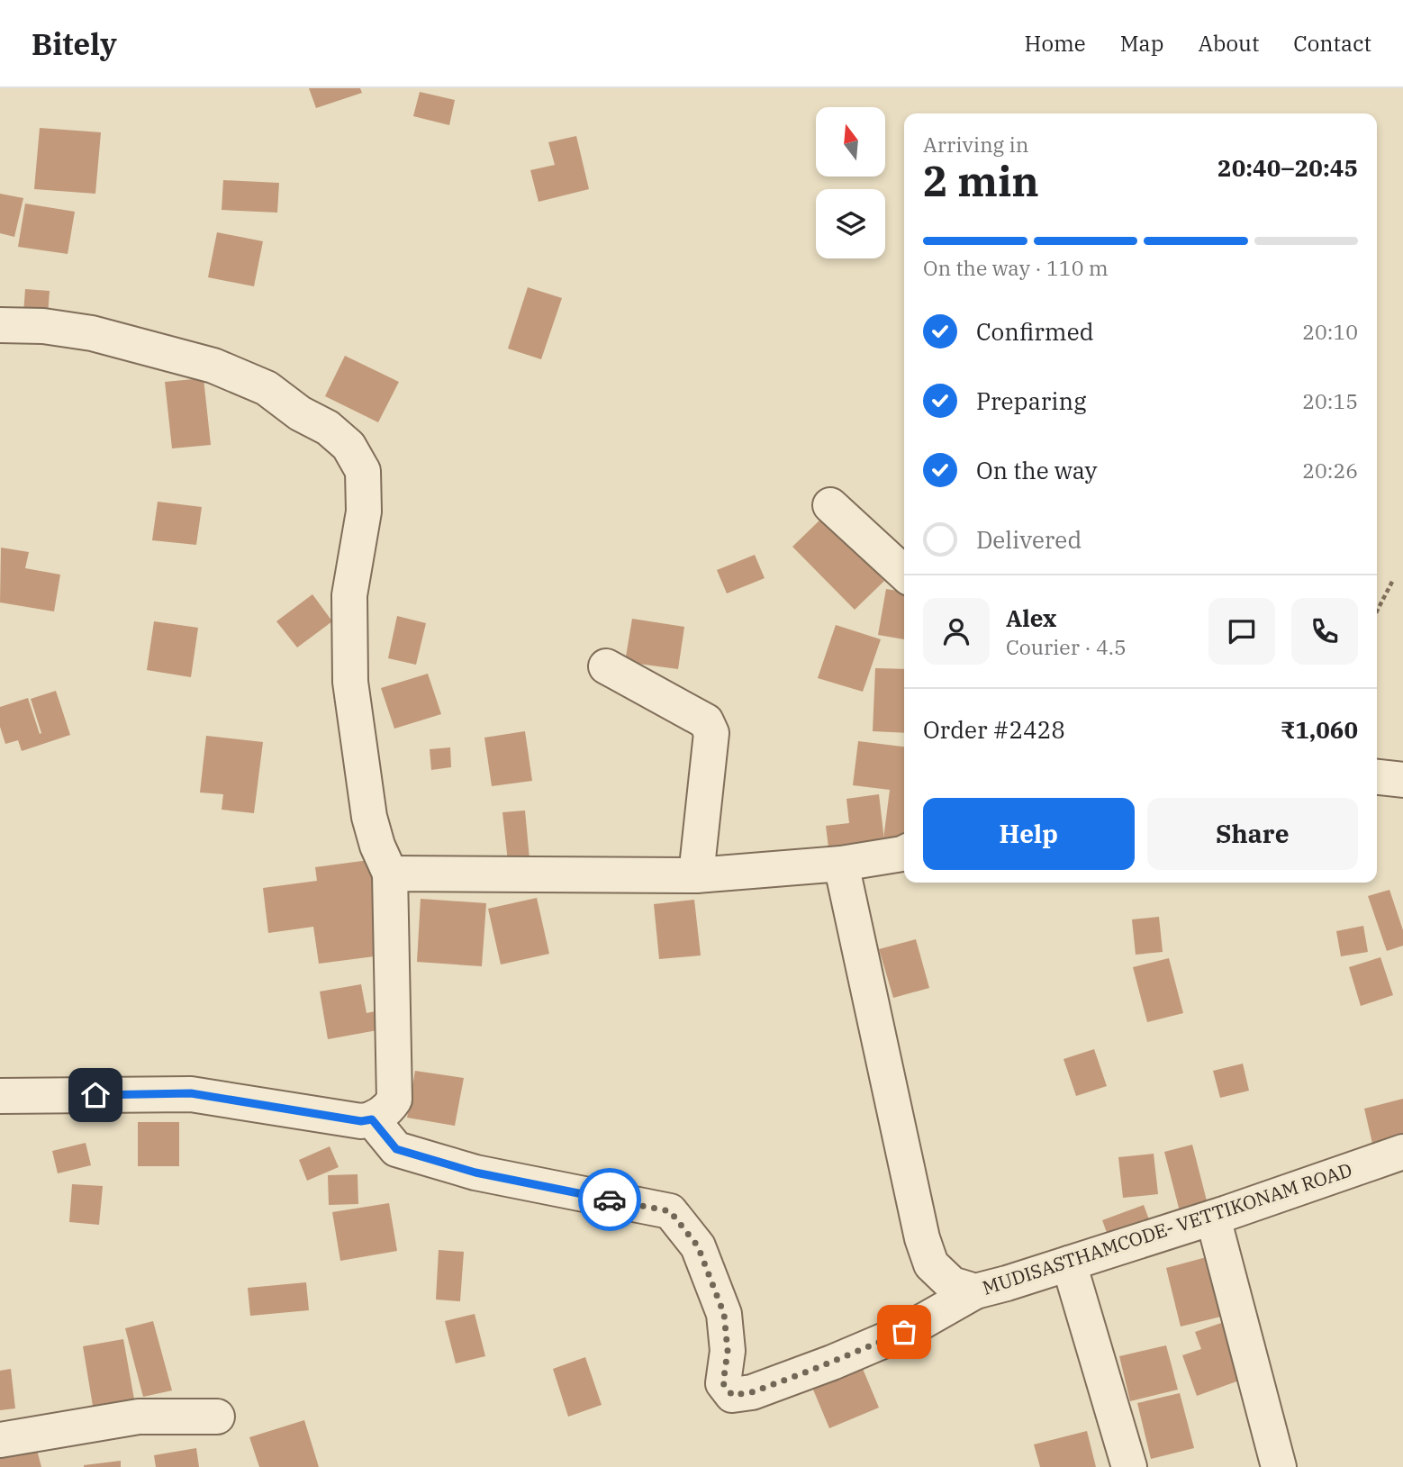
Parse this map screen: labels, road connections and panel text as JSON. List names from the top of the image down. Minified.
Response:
{"streets":{"street":["MUDISASTHAMCODE- VETTIKONAM ROAD"]},"north":"top","page":{"header":"Bitely","nav":["Home","Map","About","Contact"],"heading":["2 min","Arriving in","20:40–20:45"],"panel":["Alex","Courier · 4.5","Order #2428","₹1,060"],"bar":"On the way · 110 m","list":[["Confirmed","20:10"],["Preparing","20:15"],["On the way","20:26"],"Delivered"],"buttons":["Help","Share"]}}
